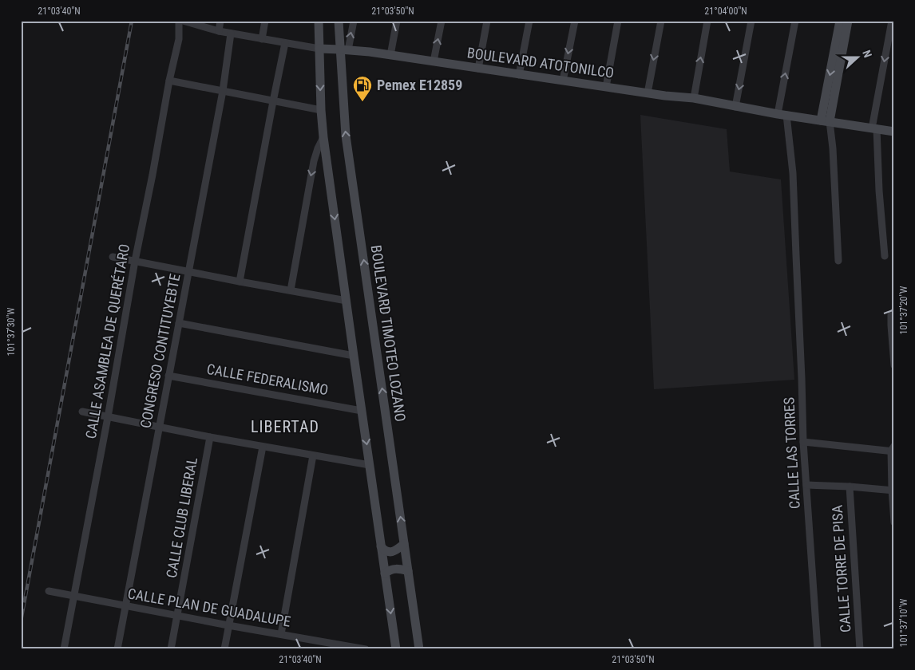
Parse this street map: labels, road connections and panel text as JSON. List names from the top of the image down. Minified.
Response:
{"streets":{"main road":["BOULEVARD ATOTONILCO","BOULEVARD TIMOTEO LOZANO"],"street":["CALLE ASAMBLEA DE QUERÉTARO","CONGRESO CONTITUYEBTE","CALLE FEDERALISMO","CALLE LAS TORRES","CALLE CLUB LIBERAL","CALLE TORRE DE PISA","CALLE PLAN DE GUADALUPE"]},"crossings":[["BOULEVARD ATOTONILCO","BOULEVARD TIMOTEO LOZANO"],["BOULEVARD ATOTONILCO","CONGRESO CONTITUYEBTE"],["BOULEVARD ATOTONILCO","CALLE LAS TORRES"],["CALLE ASAMBLEA DE QUERÉTARO","CALLE PLAN DE GUADALUPE"],["CONGRESO CONTITUYEBTE","CALLE FEDERALISMO"],["CONGRESO CONTITUYEBTE","CALLE PLAN DE GUADALUPE"],["CALLE CLUB LIBERAL","CALLE PLAN DE GUADALUPE"]],"districts":["LIBERTAD"],"places":{"fuel station":["Pemex E12859"]},"north":"right","coordinates":["21°03'40\"N","21°03'50\"N","21°04'00\"N","101°37'20\"W","101°37'30\"W","101°37'10\"W"]}
